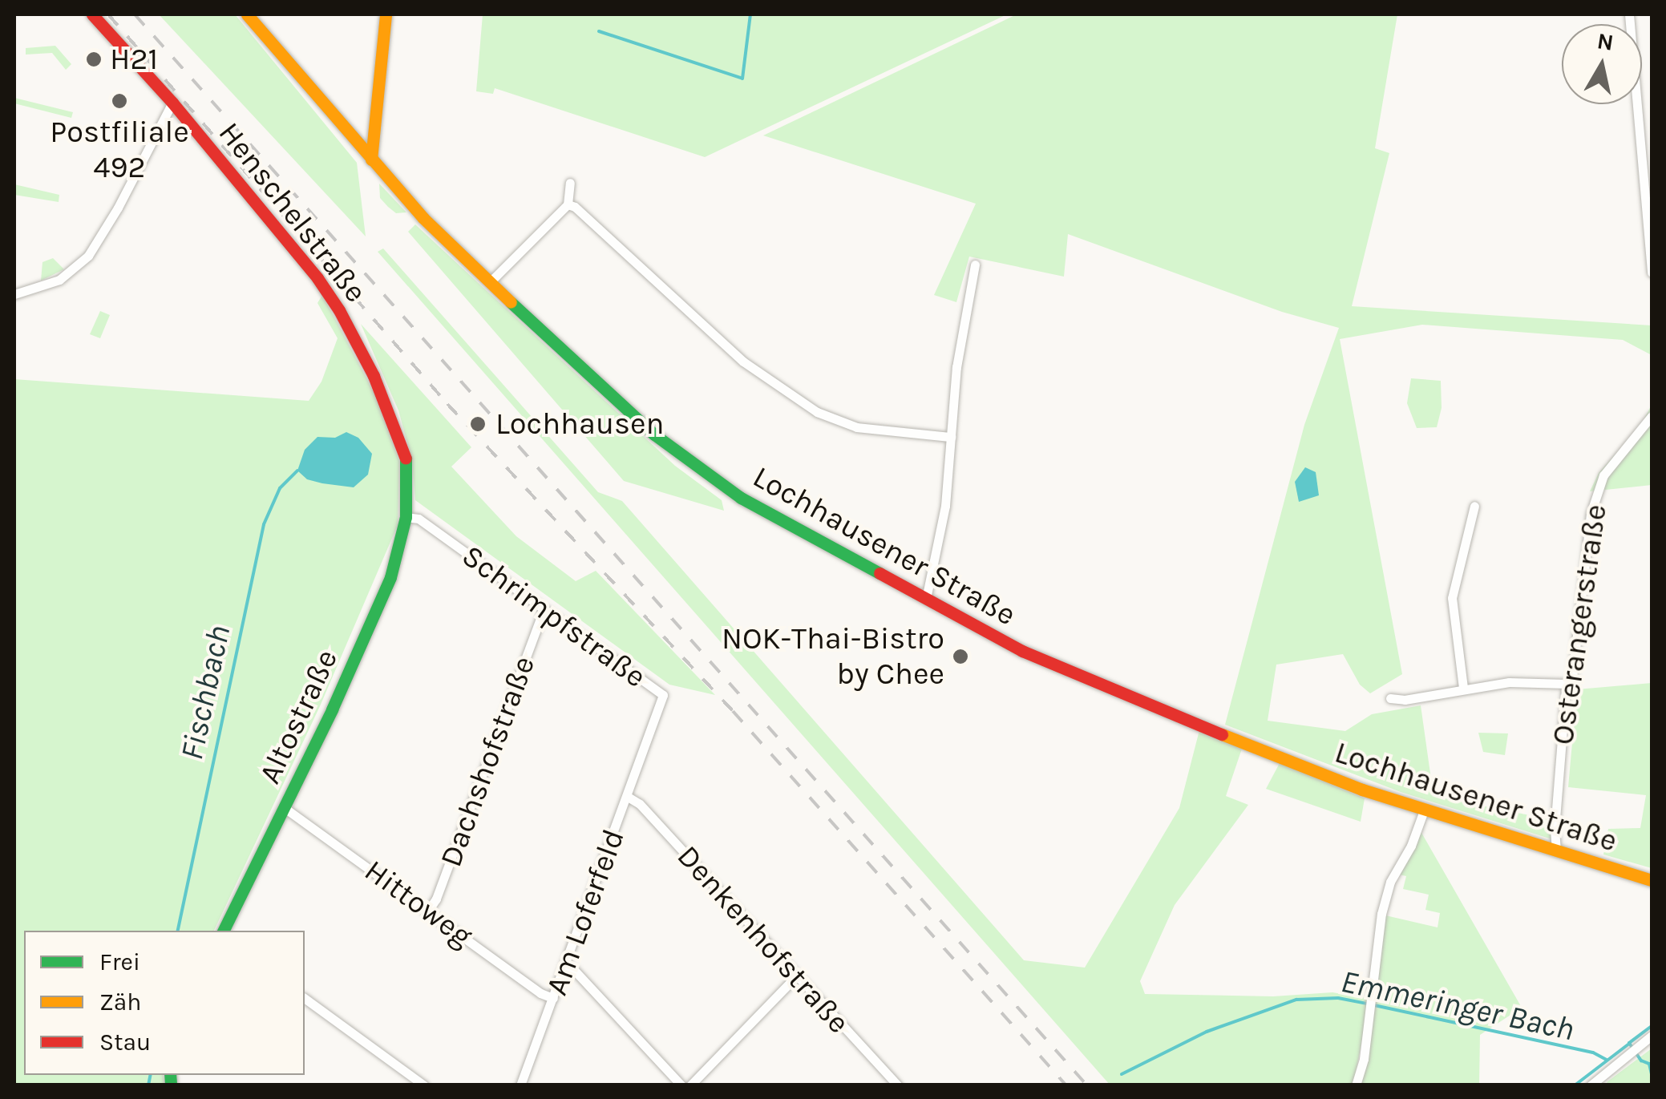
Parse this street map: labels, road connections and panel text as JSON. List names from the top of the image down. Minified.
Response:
{"streets":{"main road":["Henschelstraße","Lochhausener Straße","Altostraße"],"street":["Schrimpfstraße","Osterangerstraße","Dachshofstraße","Hittoweg","Am Loferfeld","Denkenhofstraße"]},"crossings":[["Henschelstraße","Schrimpfstraße"],["Henschelstraße","Altostraße"],["Lochhausener Straße","Osterangerstraße"],["Schrimpfstraße","Altostraße"],["Schrimpfstraße","Dachshofstraße"],["Schrimpfstraße","Am Loferfeld"],["Altostraße","Hittoweg"],["Dachshofstraße","Hittoweg"],["Hittoweg","Am Loferfeld"],["Am Loferfeld","Denkenhofstraße"]],"water":["Fischbach","Emmeringer Bach"],"places":["H21","Postfiliale 492","Lochhausen","NOK-Thai-Bistro by Chee"],"legend":["Frei","Zäh","Stau"],"north":"top"}
